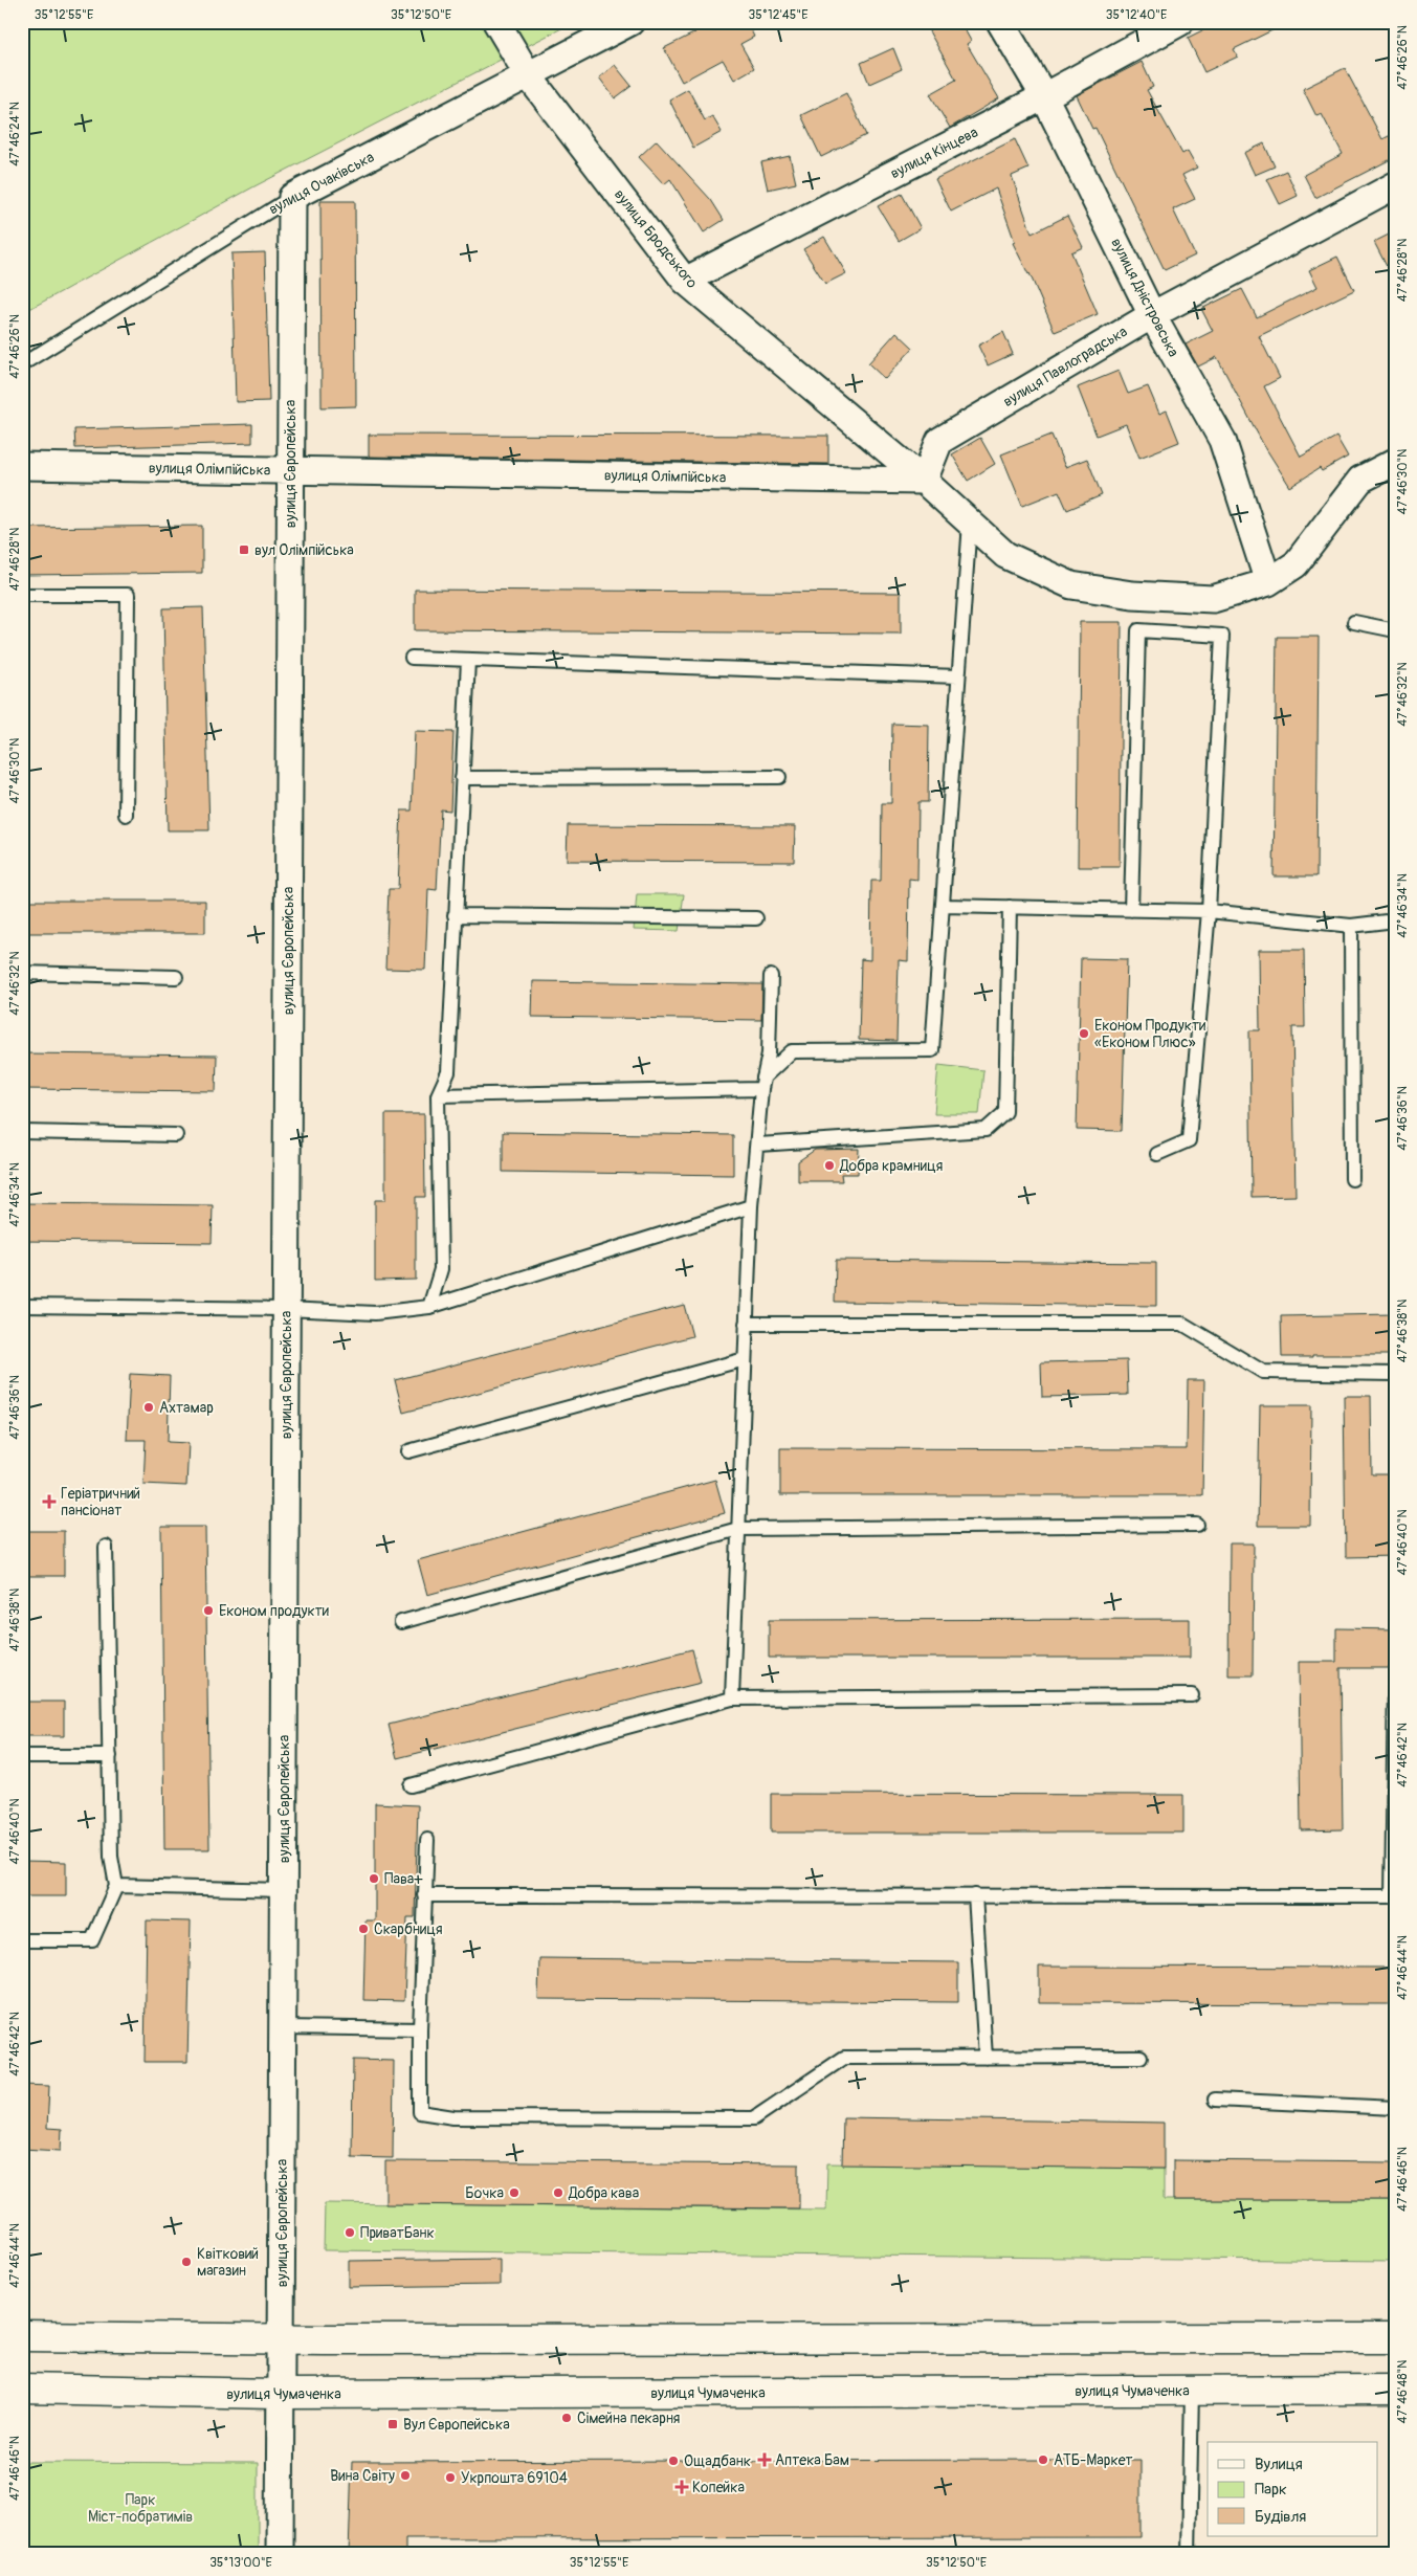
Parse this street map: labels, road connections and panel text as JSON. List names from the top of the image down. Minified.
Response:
{"streets":{"street":["вулиця Кінцева","вулиця Очаківська","вулиця Бродського","вулиця Дністровська","вулиця Павлоградська","вулиця Європейська","вулиця Олімпійська","вулиця Чумаченка"]},"crossings":[["вулиця Кінцева","вулиця Бродського"],["вулиця Кінцева","вулиця Дністровська"],["вулиця Очаківська","вулиця Бродського"],["вулиця Очаківська","вулиця Європейська"],["вулиця Бродського","вулиця Павлоградська"],["вулиця Бродського","вулиця Олімпійська"],["вулиця Дністровська","вулиця Павлоградська"],["вулиця Павлоградська","вулиця Олімпійська"],["вулиця Європейська","вулиця Олімпійська"],["вулиця Європейська","вулиця Чумаченка"]],"parks":["Парк Міст-побратимів"],"places":{"transit":["вул Олімпійська","Вул Європейська"],"other":["Економ Продукти «Економ Плюс»","Добра крамниця","Ахтамар","Економ продукти","Пава+","Скарбниця","Бочка","Добра кава","ПриватБанк","Квітковий магазин","Сімейна пекарня","АТБ-Маркет","Ощадбанк","Вина Світу","Укрпошта 69104"],"health":["Геріатричний пансіонат","Аптека Бам","Копейка"]},"legend":["Вулиця","Парк","Будівля"],"coordinates":["35°12'55\"E","35°12'50\"E","35°12'45\"E","35°12'40\"E","47°46'26\"N","47°46'24\"N","47°46'28\"N","47°46'30\"N","47°46'32\"N","47°46'34\"N","47°46'36\"N","47°46'38\"N","47°46'40\"N","47°46'42\"N","47°46'44\"N","47°46'46\"N","47°46'48\"N","35°13'00\"E"]}
